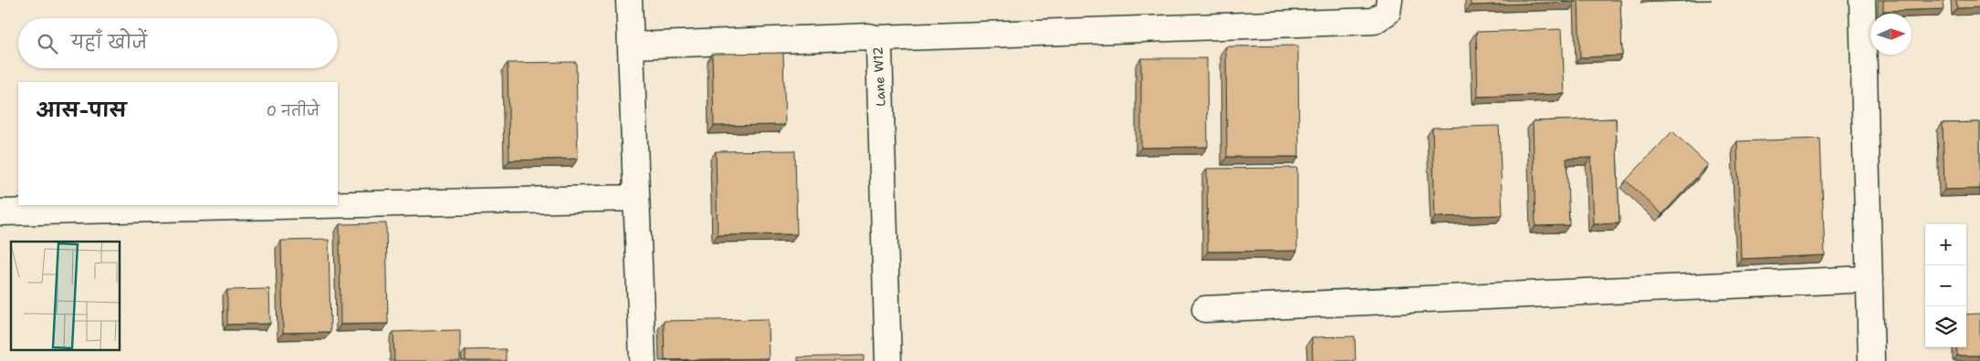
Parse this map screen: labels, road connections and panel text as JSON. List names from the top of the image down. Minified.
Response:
{"streets":{"street":["Lane W12"]},"north":"right","page":{"search":"यहाँ खोजें","heading":["आस-पास","0 नतीजे"],"map_buttons":["+","−"]}}
